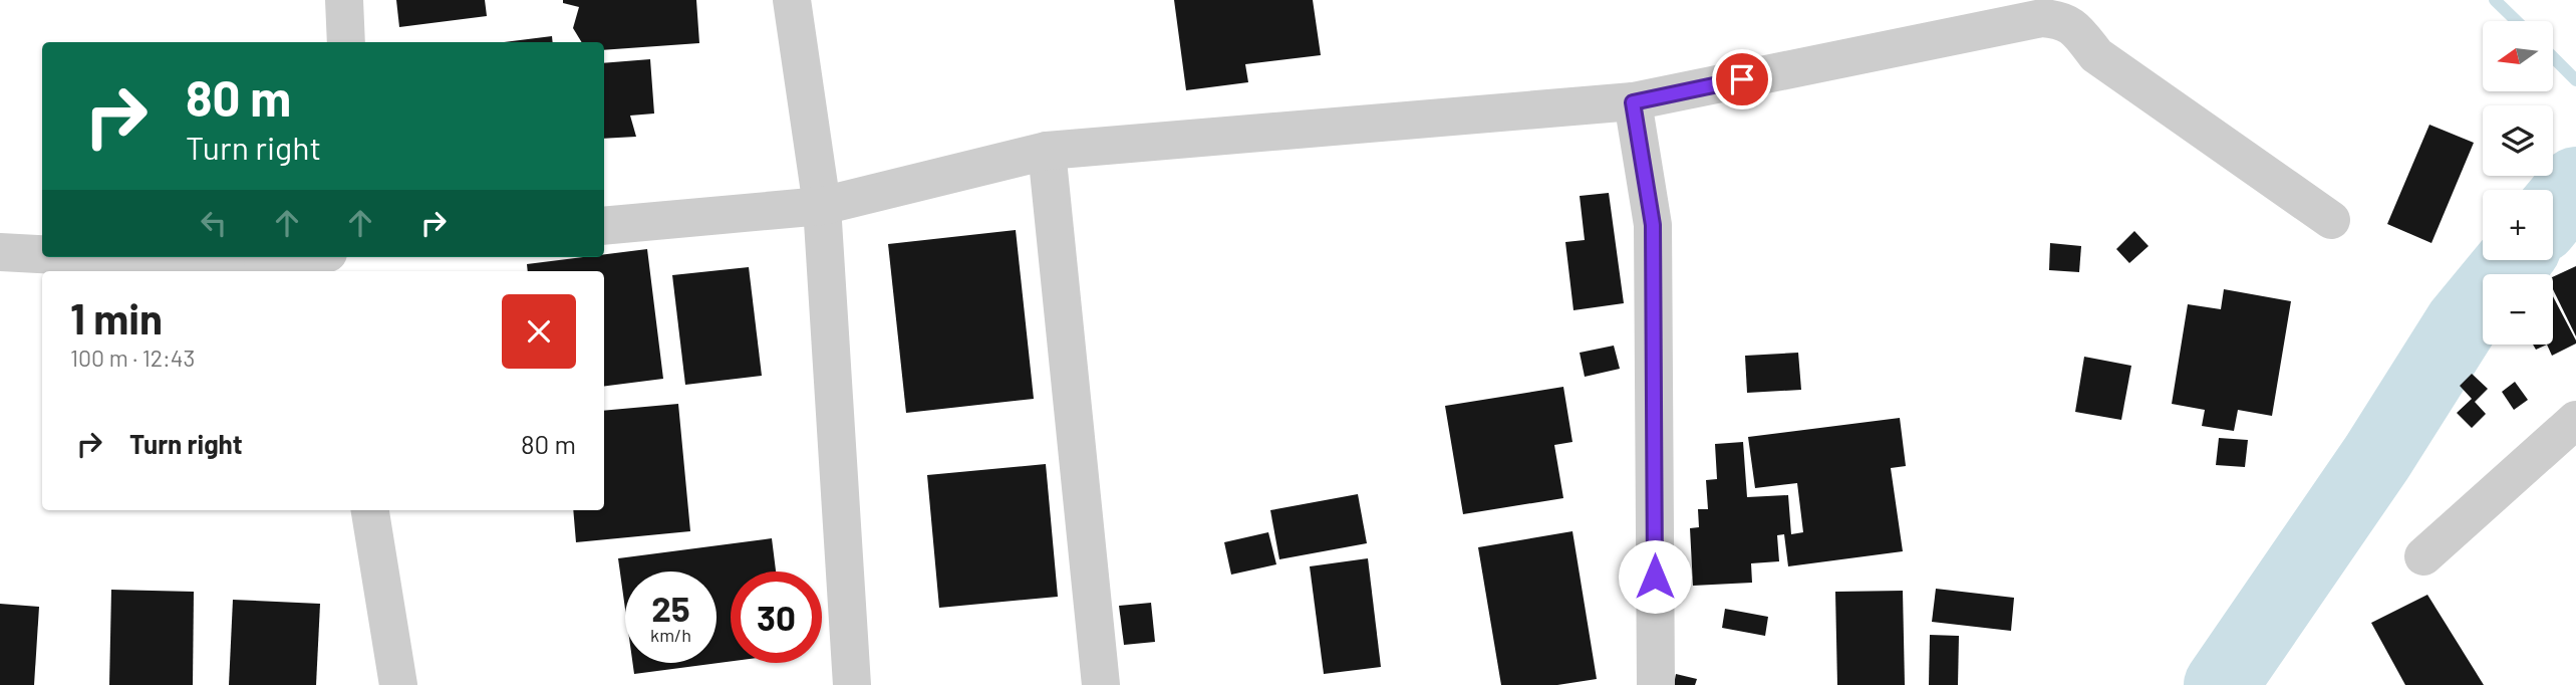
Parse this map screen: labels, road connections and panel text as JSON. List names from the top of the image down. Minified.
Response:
{"north":"left","page":{"map_buttons":["+","−"],"turn":["80 m","Turn right"],"heading":["1 min","100 m · 12:43"],"list":[{"name":"Turn right","value":"80 m"}],"speed":"25 km/h","limit":"30"}}
